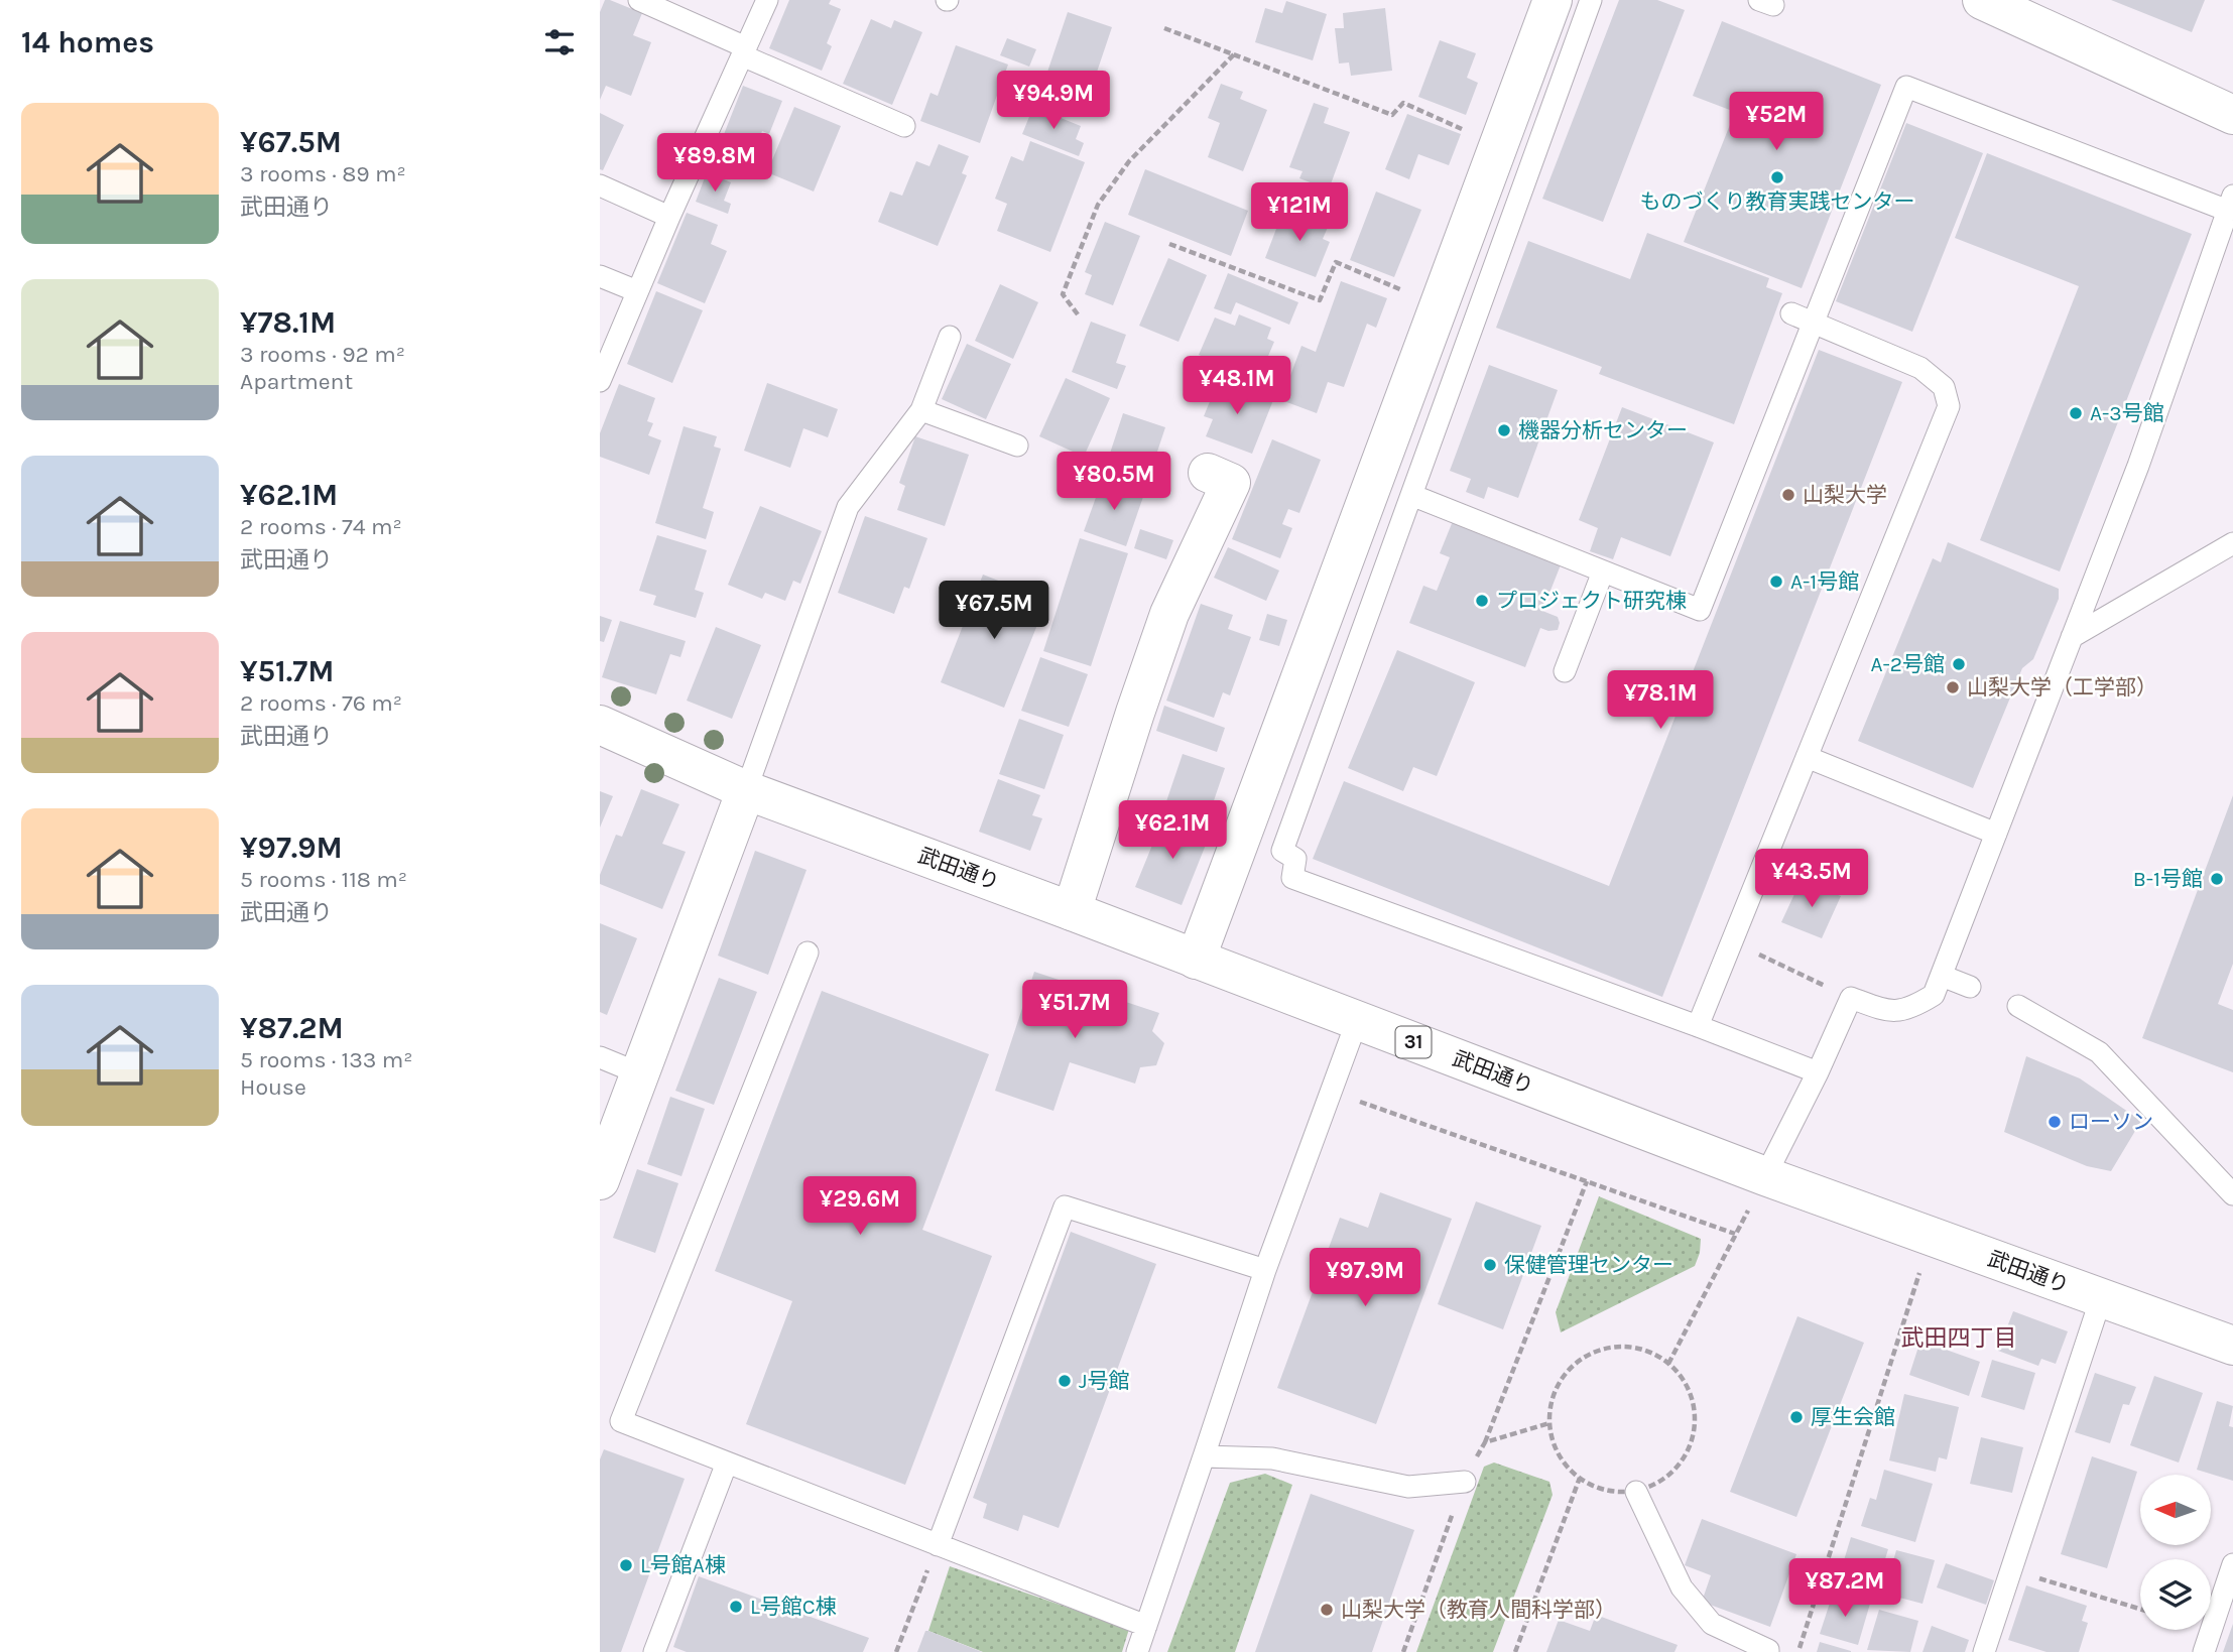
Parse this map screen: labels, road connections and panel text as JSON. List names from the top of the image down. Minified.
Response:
{"streets":{"street":["武田通り","31"]},"districts":["武田四丁目"],"places":["ものづくり教育実践センター","A-3号館","機器分析センター","山梨大学","A-1号館","プロジェクト研究棟","A-2号館","山梨大学（工学部）","B-1号館","ローソン","保健管理センター","J号館","厚生会館","L号館A棟","L号館C棟","山梨大学（教育人間科学部）"],"north":"left","page":{"heading":"14 homes","price":["¥94.9M","¥52M","¥89.8M","¥121M","¥48.1M","¥80.5M","¥67.5M","¥78.1M","¥62.1M","¥43.5M","¥51.7M","¥29.6M","¥97.9M","¥87.2M"],"list":[{"name":"¥67.5M","note":"3 rooms · 89 m² · 武田通り"},{"name":"¥78.1M","note":"3 rooms · 92 m² · Apartment"},{"name":"¥62.1M","note":"2 rooms · 74 m² · 武田通り"},{"name":"¥51.7M","note":"2 rooms · 76 m² · 武田通り"},{"name":"¥97.9M","note":"5 rooms · 118 m² · 武田通り"},{"name":"¥87.2M","note":"5 rooms · 133 m² · House"}]}}
